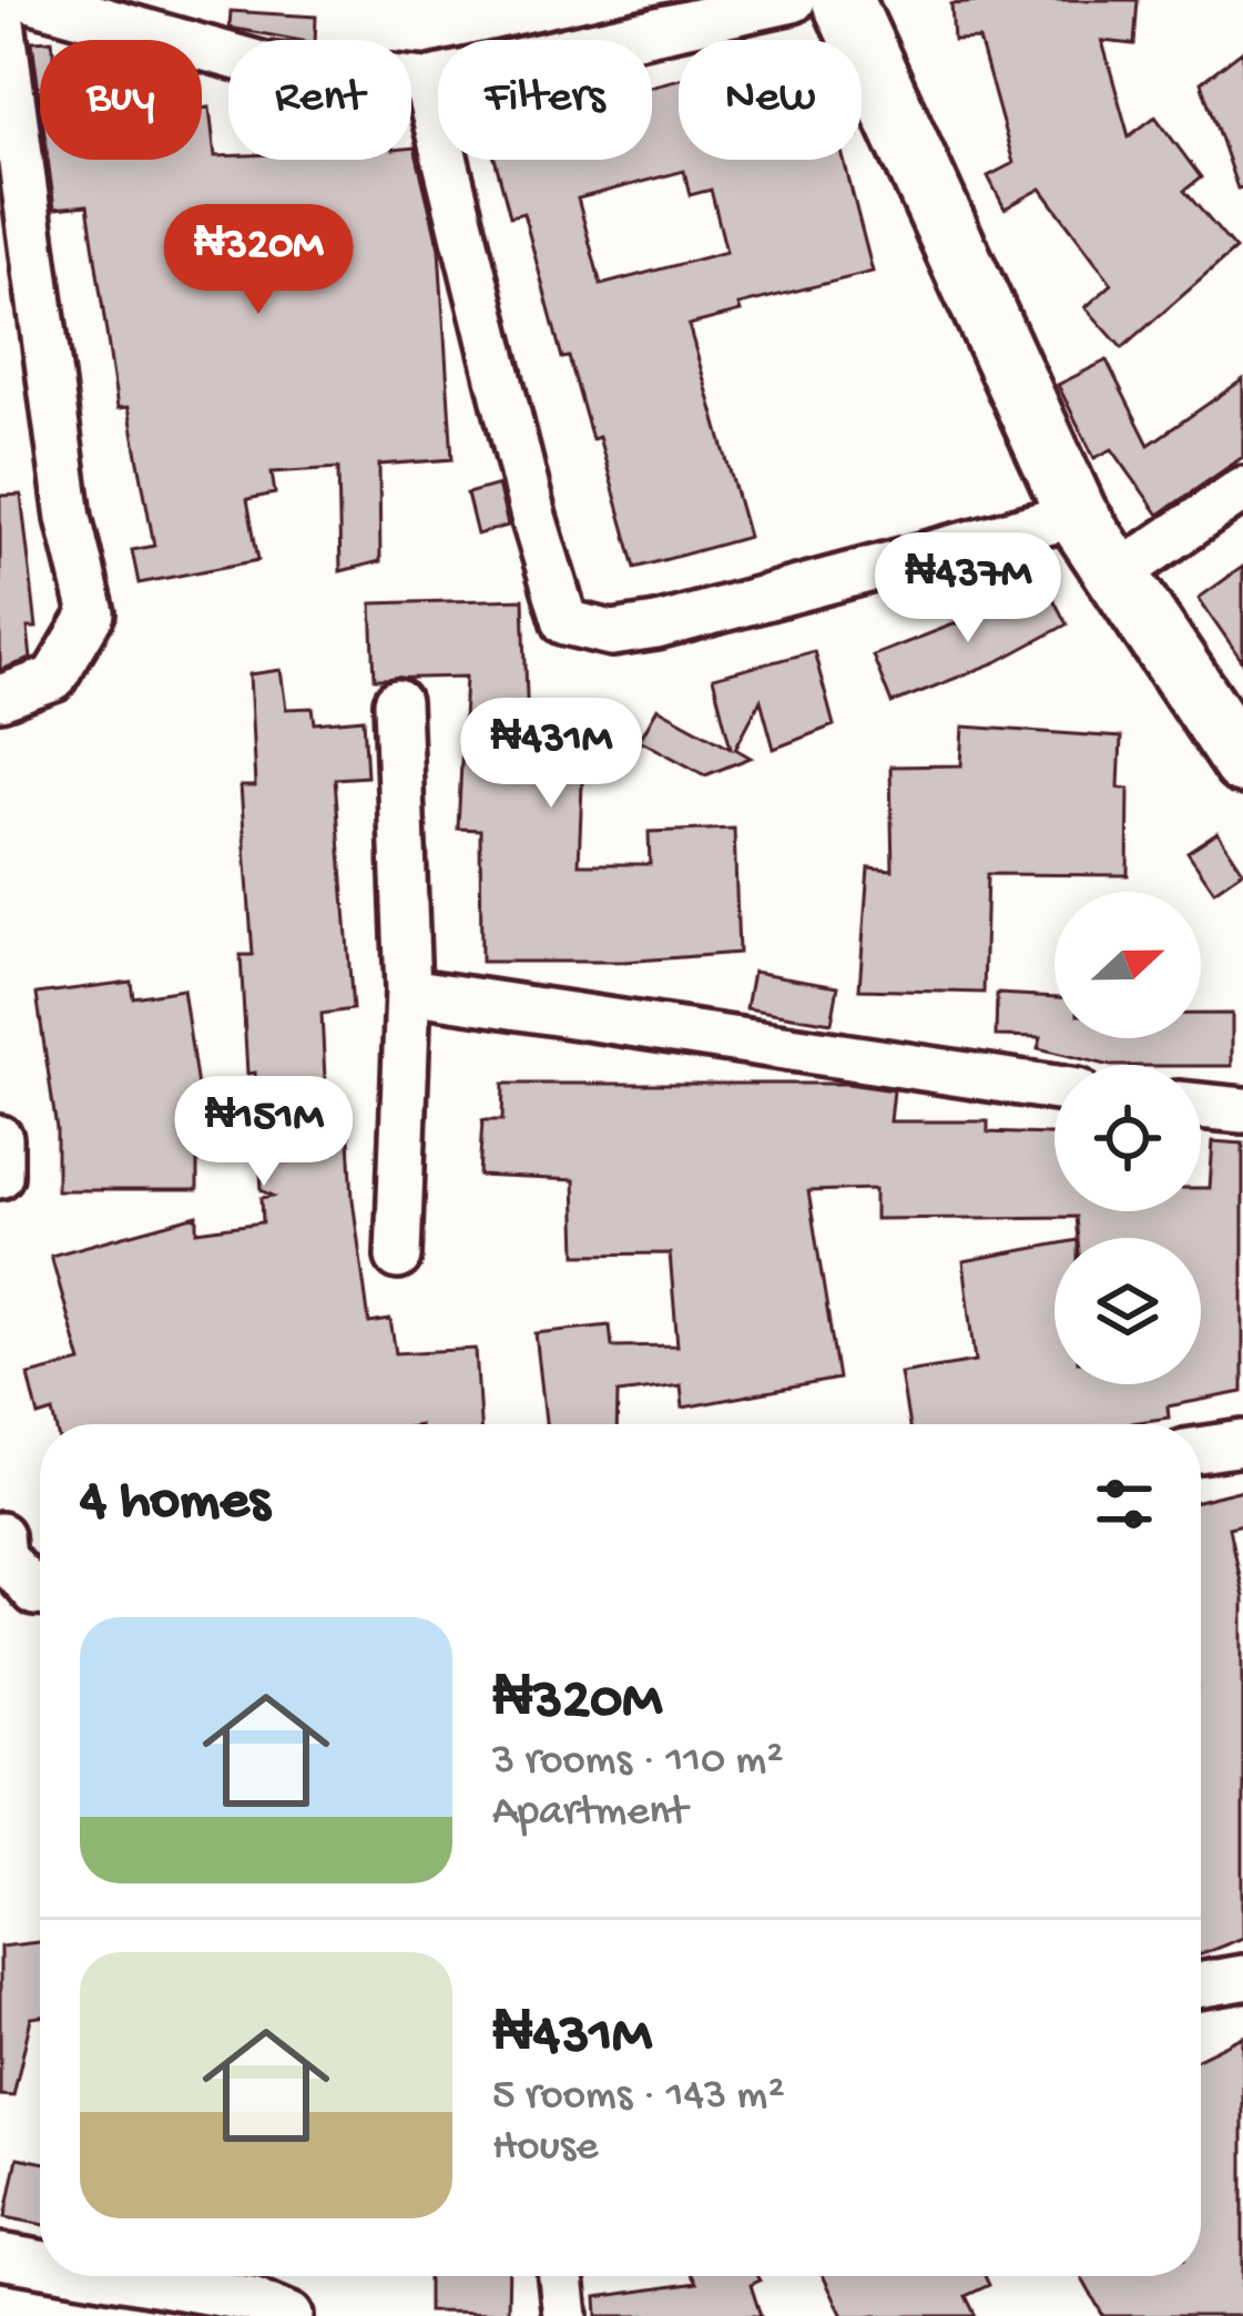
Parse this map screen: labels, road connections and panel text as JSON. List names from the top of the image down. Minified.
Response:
{"north":"right","page":{"chip":["Buy","Rent","Filters","New"],"price":["₦320M","₦437M","₦431M","₦151M"],"heading":"4 homes","list":[{"name":"₦320M","note":"3 rooms · 110 m² · Apartment"},{"name":"₦431M","note":"5 rooms · 143 m² · House"}]}}
